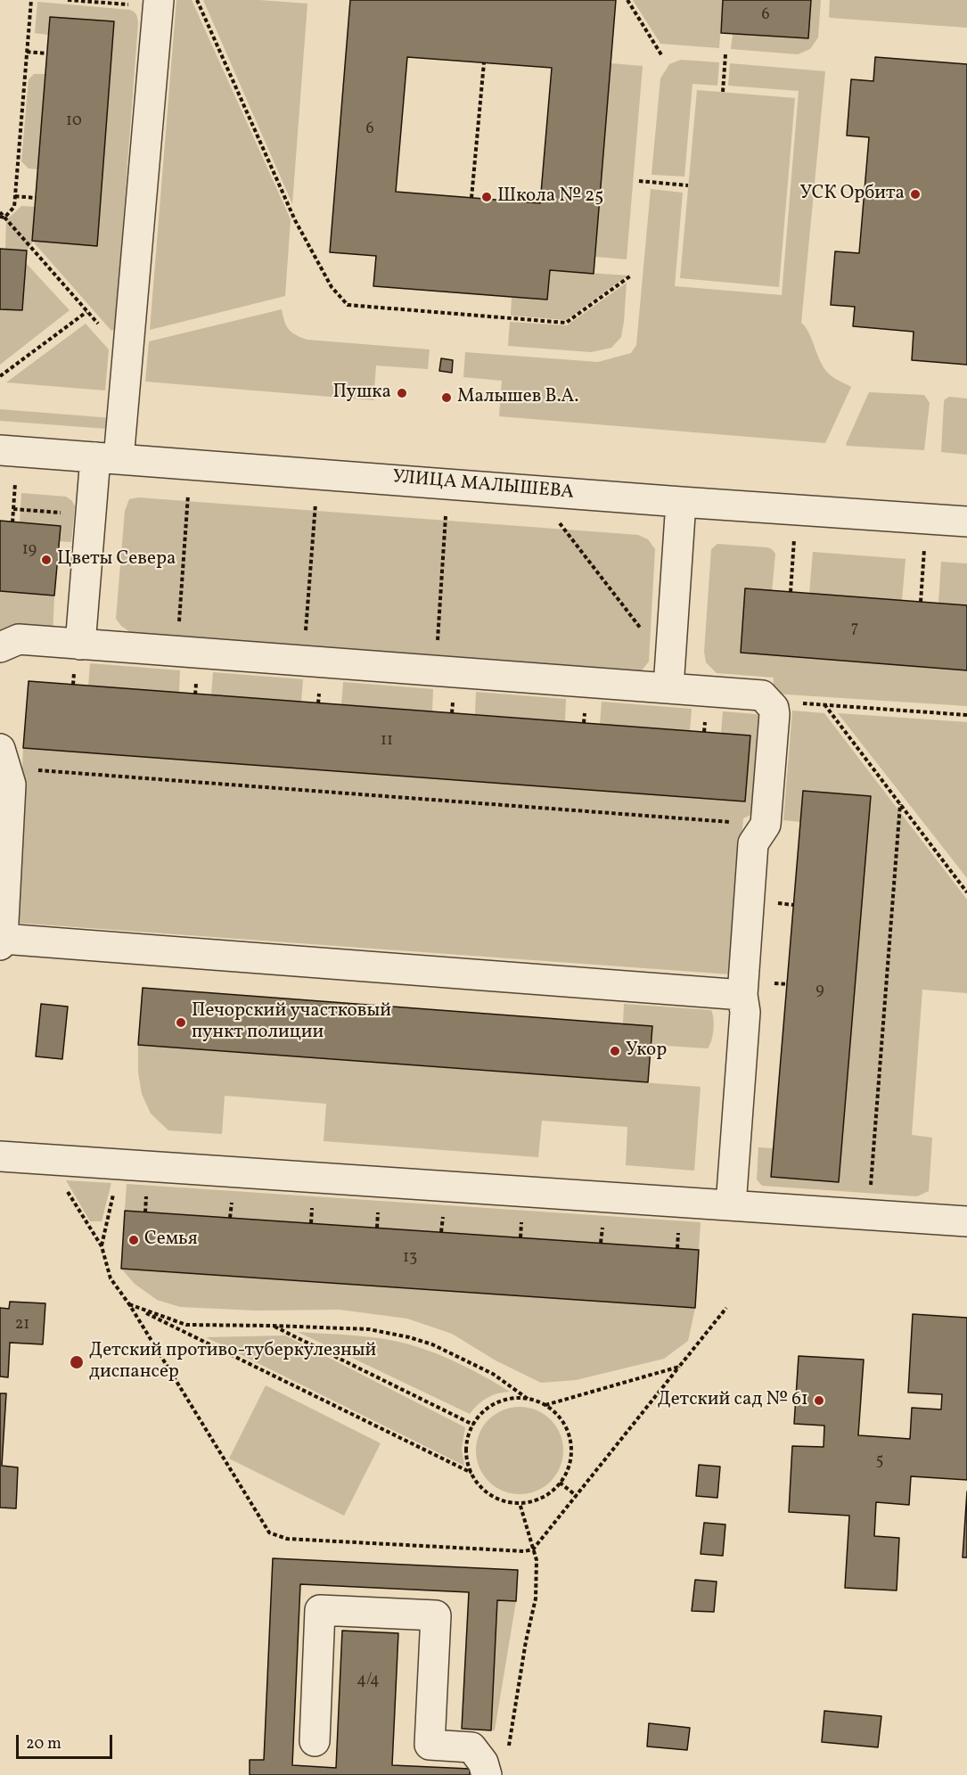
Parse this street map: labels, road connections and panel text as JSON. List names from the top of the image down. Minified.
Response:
{"streets":{"street":["УЛИЦА МАЛЫШЕВА"]},"places":["УСК Орбита","Школа № 25","Пушка","Малышев В.А.","Цветы Севера","Печорский участковый пункт полиции","Укор","Семья","Детский противо-туберкулезный диспансер","Детский сад № 61"],"house_numbers":["6","10","6","19","7","11","9","13","21","5","4/4"],"scale_bar":"20 m"}
